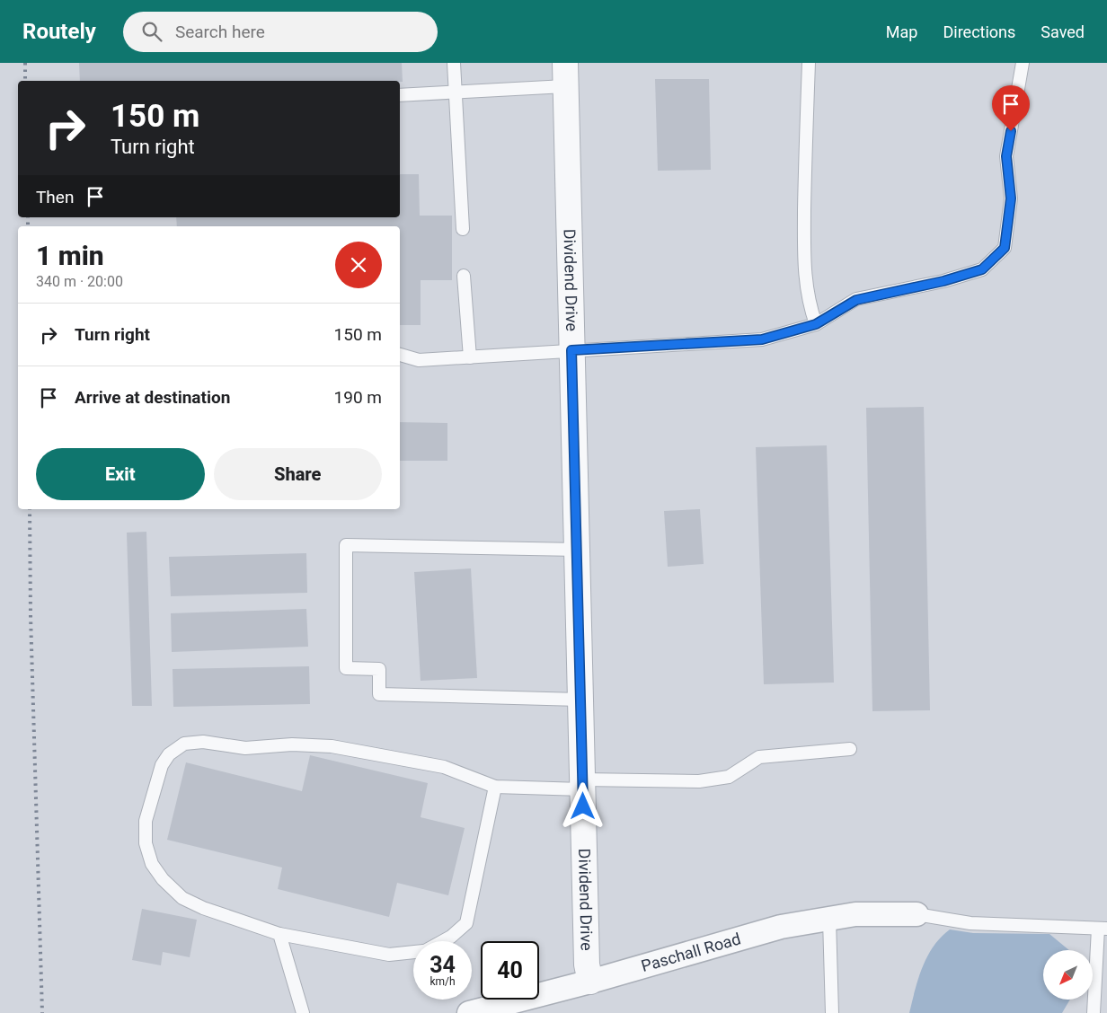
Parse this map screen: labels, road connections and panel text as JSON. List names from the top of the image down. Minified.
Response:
{"streets":{"street":["Dividend Drive","Paschall Road"]},"crossings":[["Dividend Drive","Paschall Road"]],"north":"bottom left","page":{"header":"Routely","search":"Search here","nav":["Map","Directions","Saved"],"turn":["150 m","Turn right"],"then":"Then","heading":["1 min","340 m · 20:00"],"list":[{"name":"Turn right","value":"150 m"},{"name":"Arrive at destination","value":"190 m"}],"buttons":["Exit","Share"],"speed":"34 km/h","limit":"40"}}
